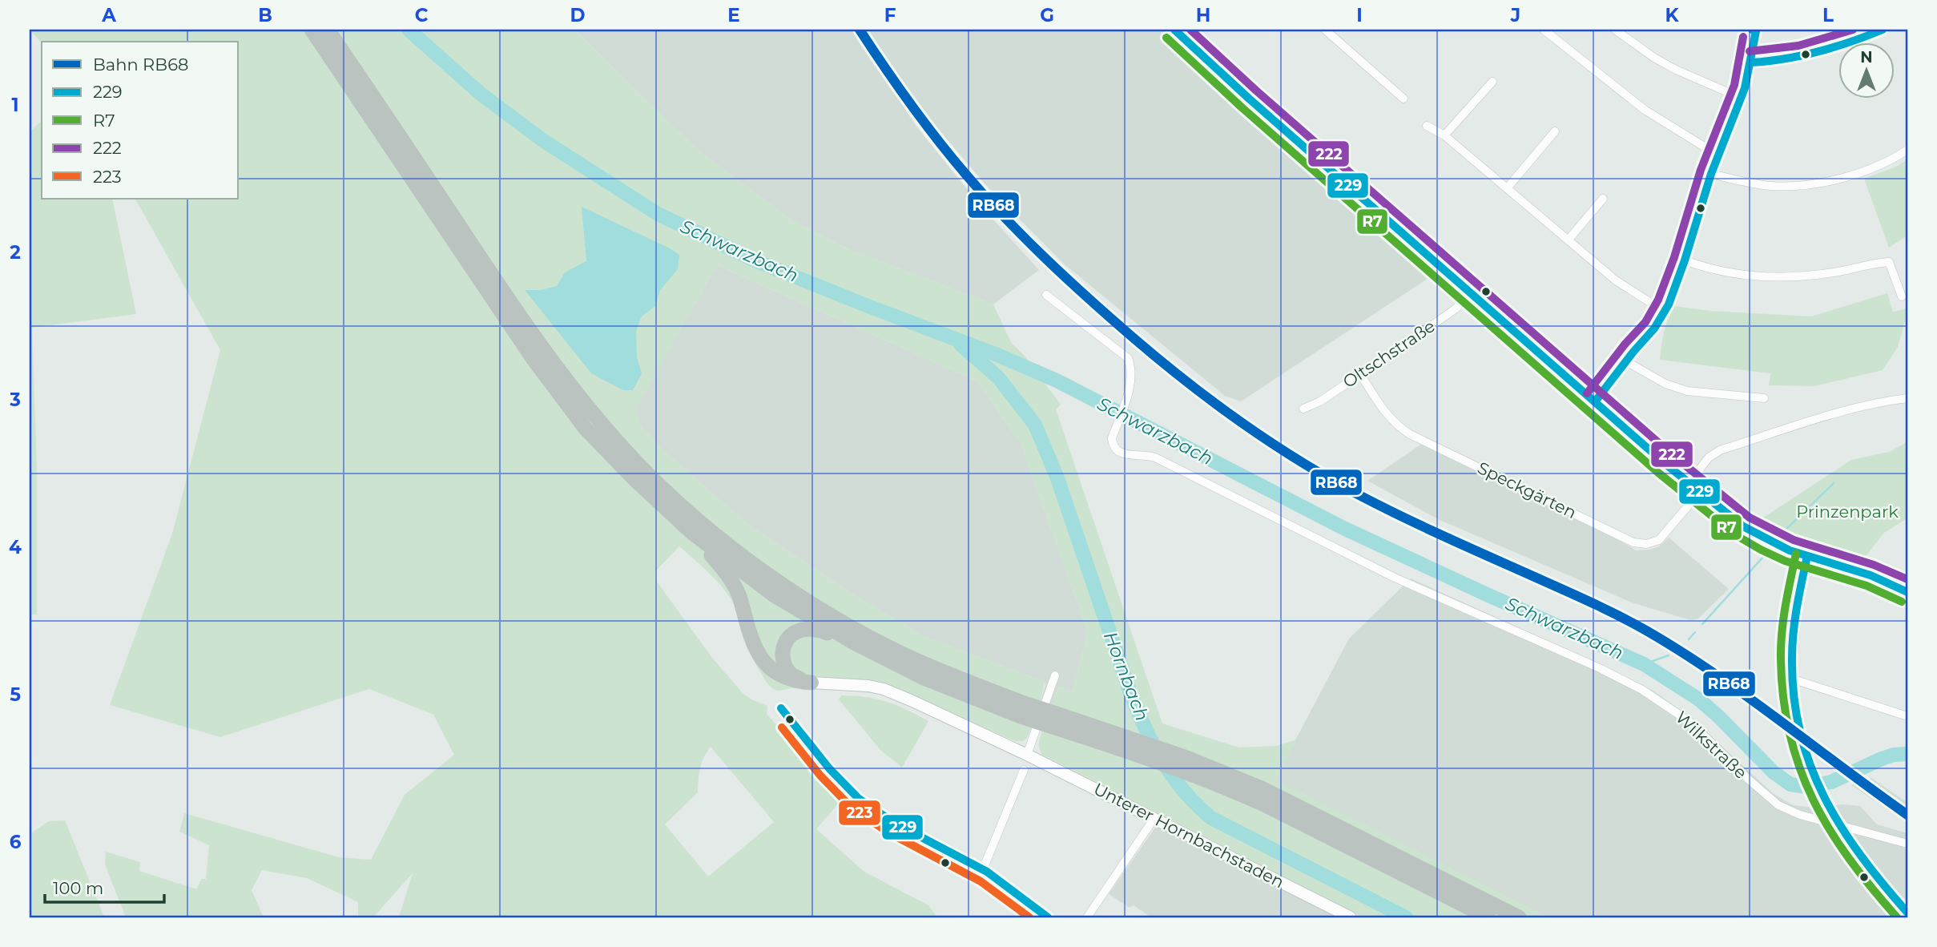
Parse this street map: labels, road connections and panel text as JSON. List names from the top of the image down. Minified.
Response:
{"streets":{"street":["Oltschstraße","Speckgärten","Wilkstraße","Unterer Hornbachstaden"]},"crossings":[["Oltschstraße","Speckgärten"]],"water":["Schwarzbach","Hornbach"],"parks":["Prinzenpark"],"lines":["rail line RB68","transit line 229","transit line 222","transit line R7","transit line 223"],"legend":["Bahn RB68","229","R7","222","223"],"scale_bar":"100 m","north":"top","grid":{"columns":["A","B","C","D","E","F","G","H","I","J","K","L"],"rows":["1","2","3","4","5","6"]}}
